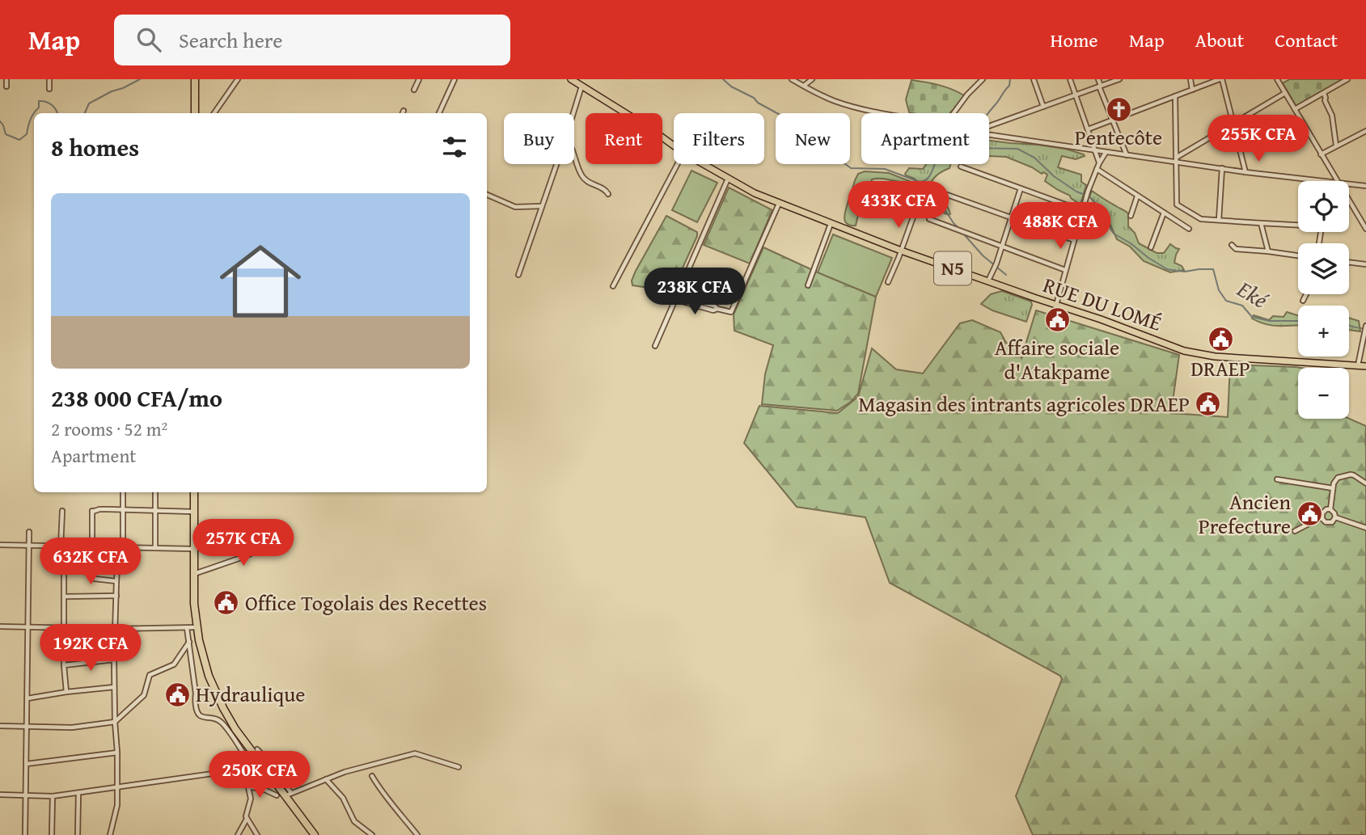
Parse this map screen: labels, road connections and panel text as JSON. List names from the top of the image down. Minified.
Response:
{"streets":{"main road":["N5","RUE DU LOMÉ"]},"water":["Eké"],"places":{"church":["Pentecôte"],"public building":["Affaire sociale d'Atakpame","DRAEP","Magasin des intrants agricoles DRAEP","Ancien Prefecture","Office Togolais des Recettes","Hydraulique"]},"page":{"header":"Map","search":"Search here","nav":["Home","Map","About","Contact"],"chip":["Buy","Rent","Filters","New","Apartment"],"heading":"8 homes","price":["255K CFA","433K CFA","488K CFA","238K CFA","257K CFA","632K CFA","192K CFA","250K CFA"],"map_buttons":["+","−"],"list":[{"name":"238 000 CFA/mo","note":"2 rooms · 52 m² · Apartment"}]}}
